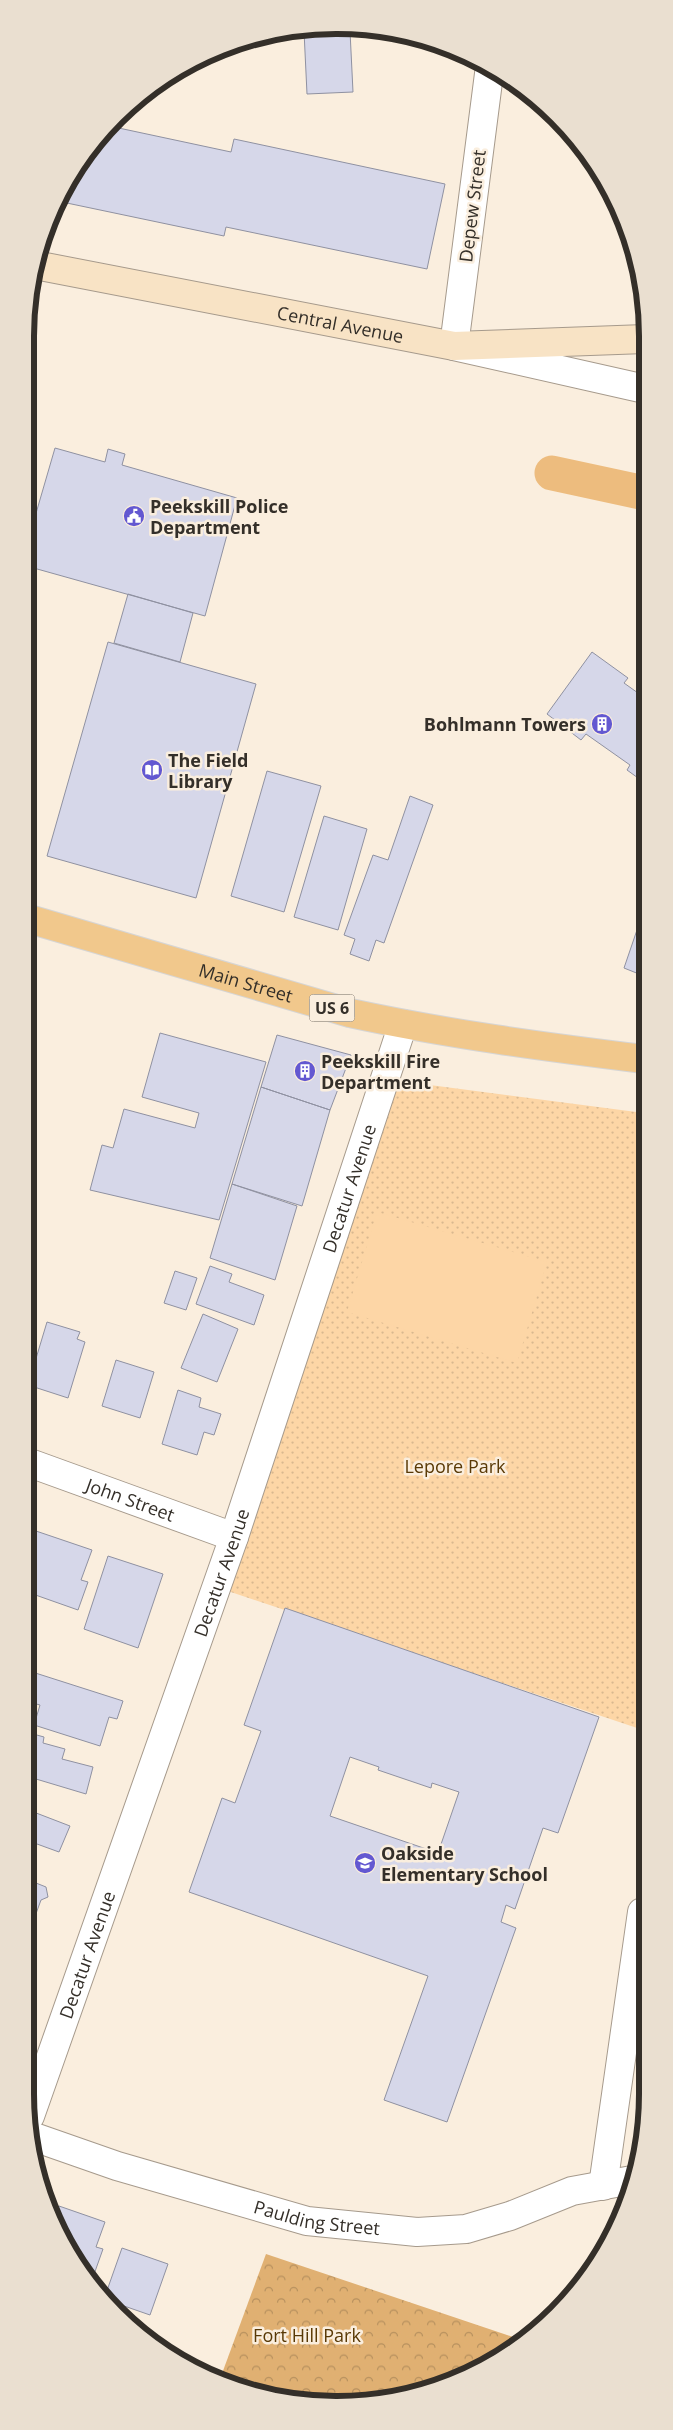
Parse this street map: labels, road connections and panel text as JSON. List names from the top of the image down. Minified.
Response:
{"streets":{"main road":["Main Street","US 6"],"street":["Depew Street","Central Avenue","Decatur Avenue","John Street","Paulding Street"]},"crossings":[["Depew Street","Central Avenue"],["Main Street","Decatur Avenue"],["Decatur Avenue","John Street"]],"parks":["Lepore Park","Fort Hill Park"],"places":{"public building":["Peekskill Police Department"],"building":["Bohlmann Towers","Peekskill Fire Department"],"library":["The Field Library"],"school or university":["Oakside Elementary School"]}}
